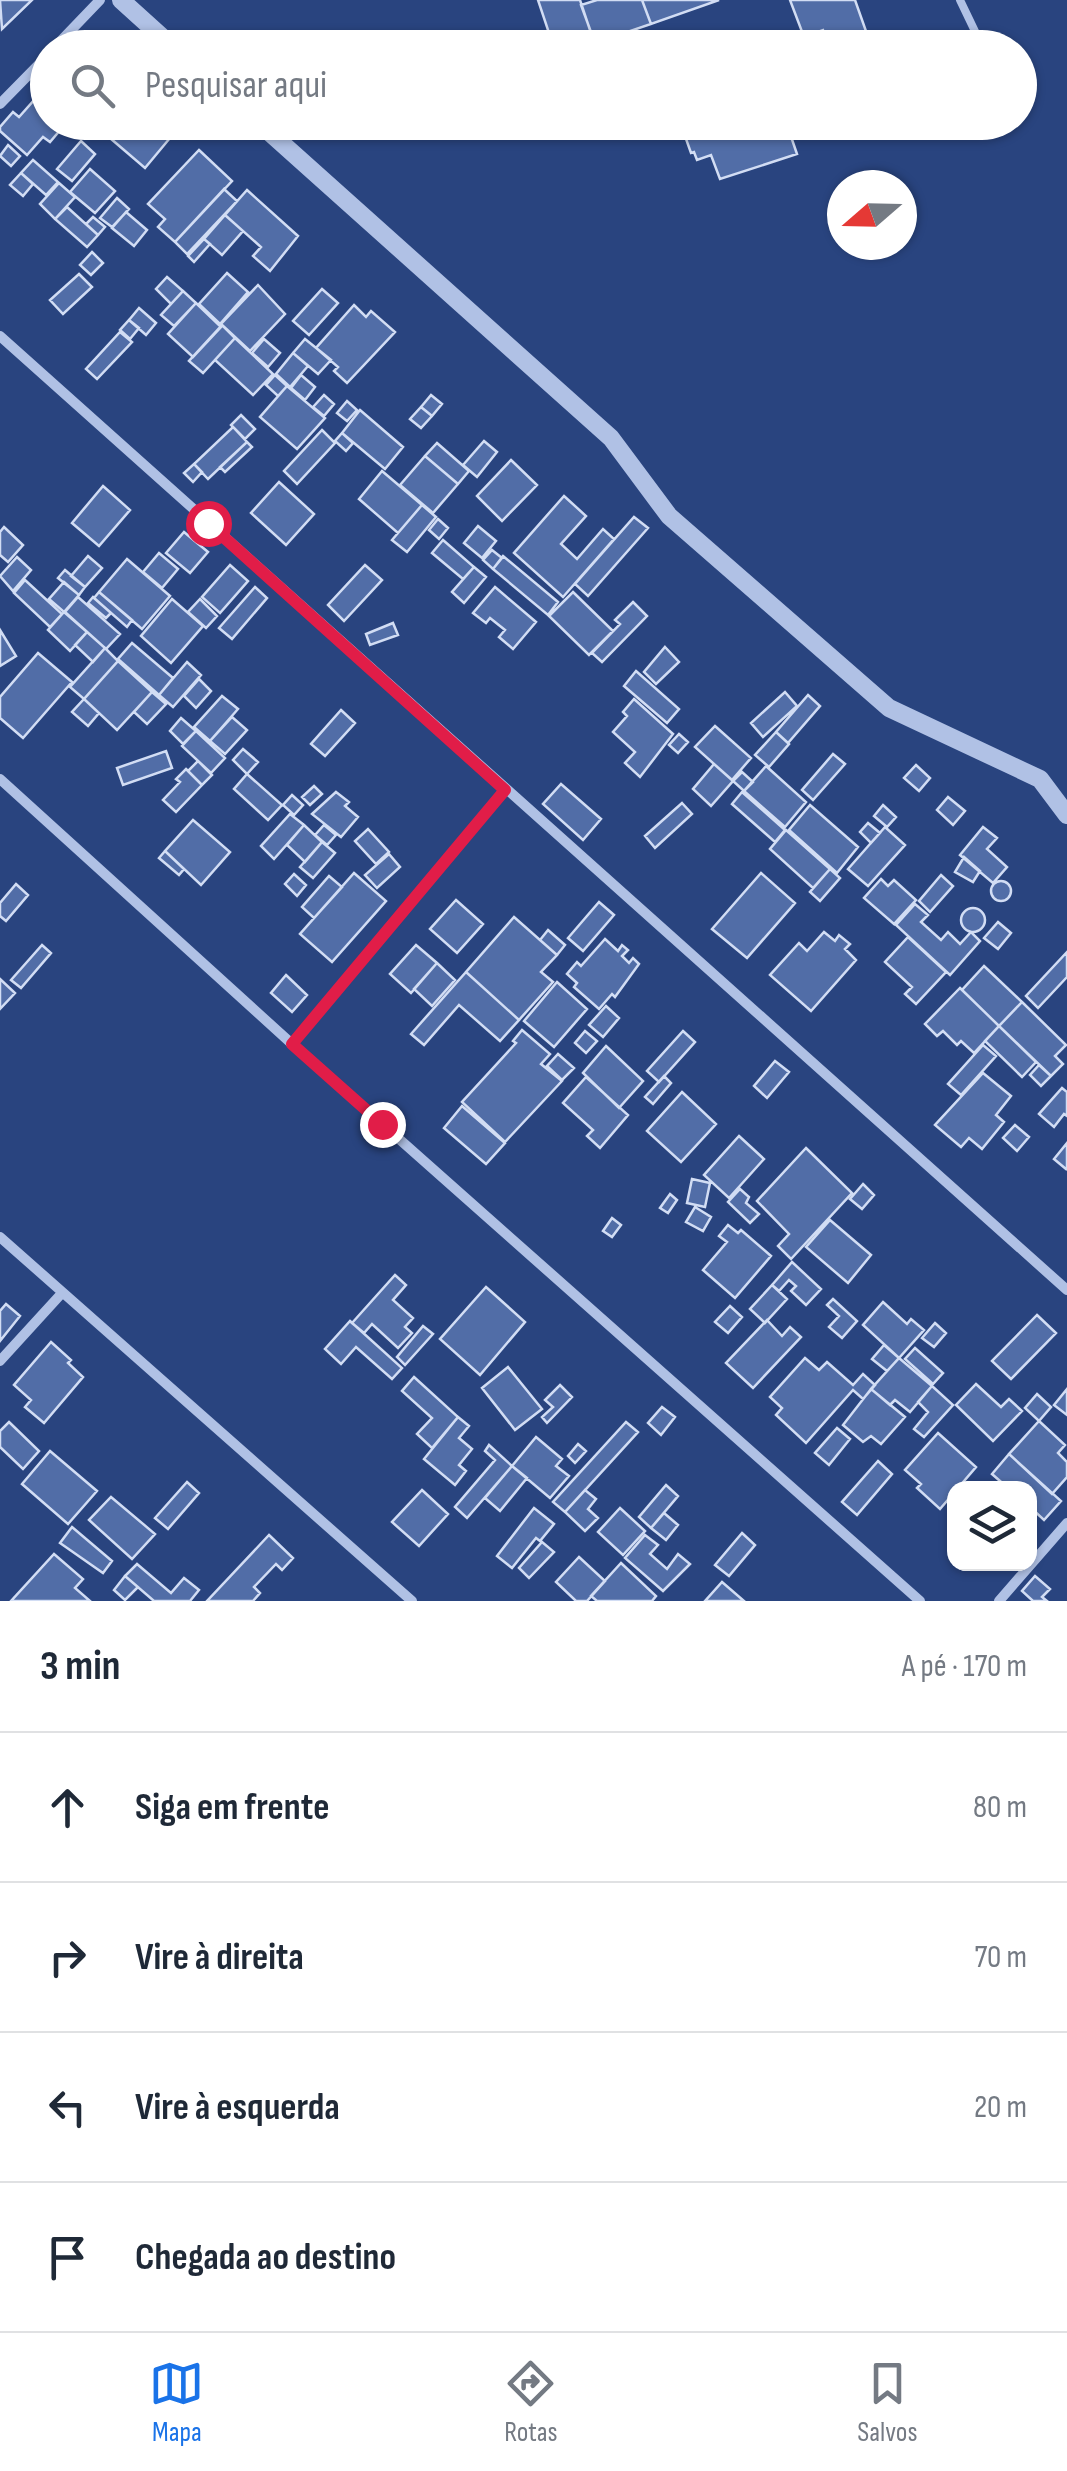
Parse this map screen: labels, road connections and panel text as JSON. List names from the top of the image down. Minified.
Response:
{"north":"left","page":{"search":"Pesquisar aqui","heading":["3 min","A pé · 170 m"],"list":[["Siga em frente","80 m"],["Vire à direita","70 m"],["Vire à esquerda","20 m"],"Chegada ao destino"],"nav":["Mapa","Rotas","Salvos"]}}
